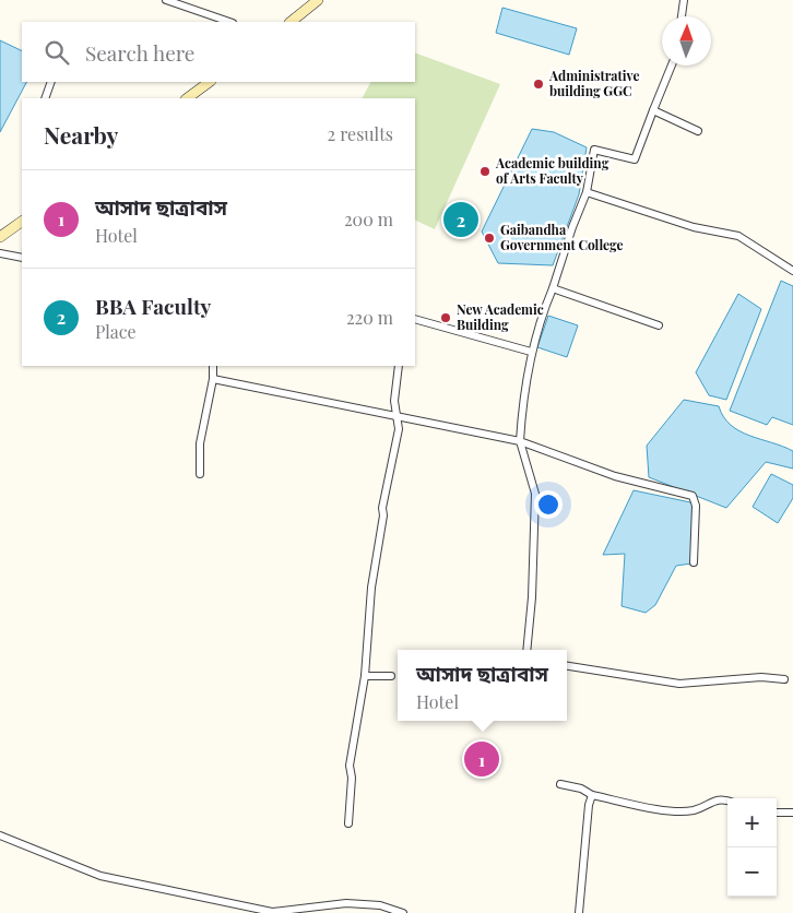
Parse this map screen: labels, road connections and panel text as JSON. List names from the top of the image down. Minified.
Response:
{"places":["Administrative building GGC","Academic building of Arts Faculty","Gaibandha Government College","New Academic Building"],"north":"top","page":{"search":"Search here","heading":["Nearby","2 results"],"list":[{"mark":"1","name":"আসাদ ছাত্রাবাস","note":"Hotel","value":"200 m"},{"mark":"2","name":"BBA Faculty","note":"Place","value":"220 m"}],"pins":["2","1"],"popup":["আসাদ ছাত্রাবাস","Hotel"],"map_buttons":["+","−"]}}
